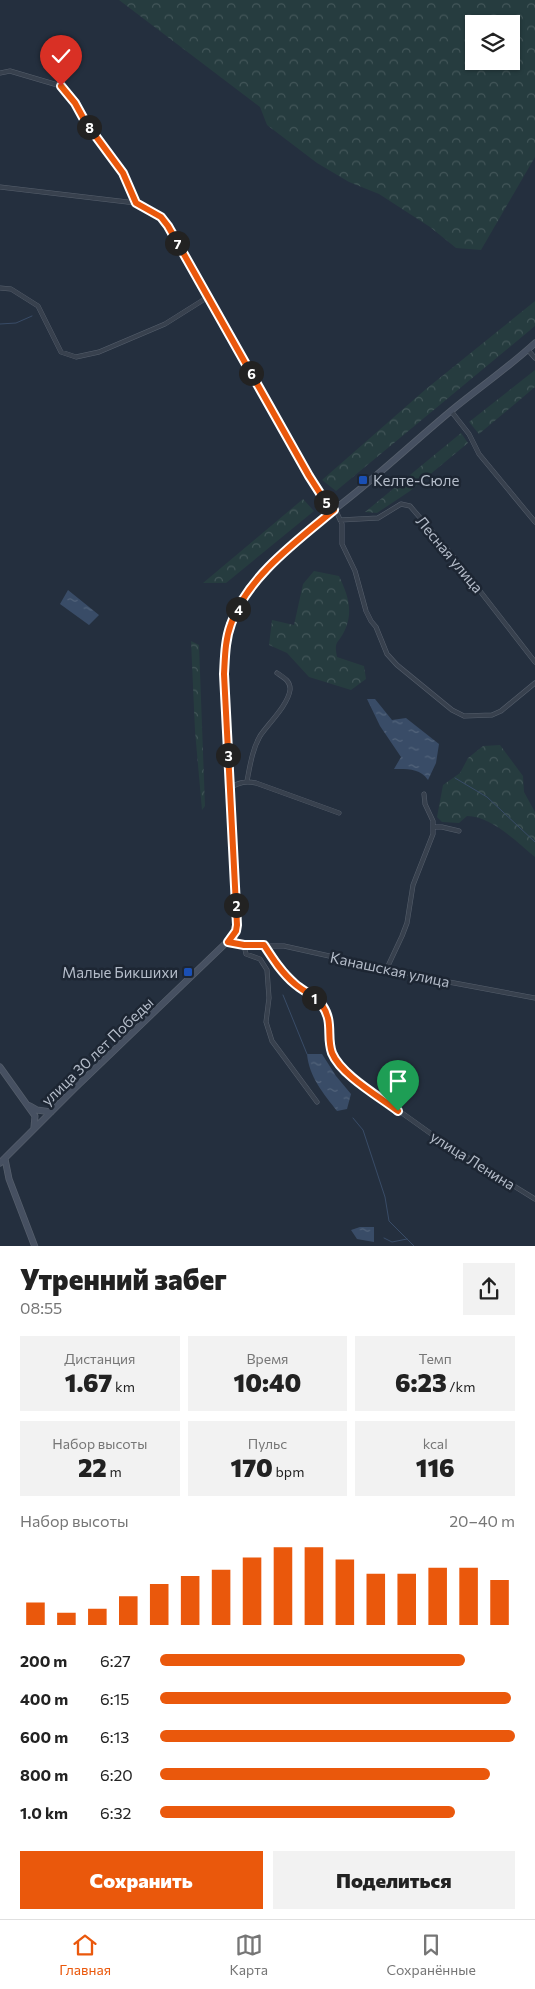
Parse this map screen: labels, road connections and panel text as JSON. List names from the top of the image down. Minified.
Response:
{"streets":{"street":["Лесная улица","Канашская улица","улица 30 лет Победы","улица Ленина"]},"crossings":[["Канашская улица","улица 30 лет Победы"],["Канашская улица","улица Ленина"]],"places":{"transit":["Келте-Сюле","Малые Бикшихи"]},"page":{"pins":["8","7","6","5","4","3","2","1"],"heading":["Утренний забег","08:55"],"stats":[["Дистанция","1.67 km"],["Время","10:40"],["Темп","6:23 /km"],["Набор высоты","22 m"],["Пульс","170 bpm"],["kcal","116"]],"chart":["Набор высоты","20–40 m"],"list":[{"name":"200 m","note":"6:27"},{"name":"400 m","note":"6:15"},{"name":"600 m","note":"6:13"},{"name":"800 m","note":"6:20"},{"name":"1.0 km","note":"6:32"}],"buttons":["Сохранить","Поделиться"],"tabs":["Главная","Карта","Сохранённые"]}}
